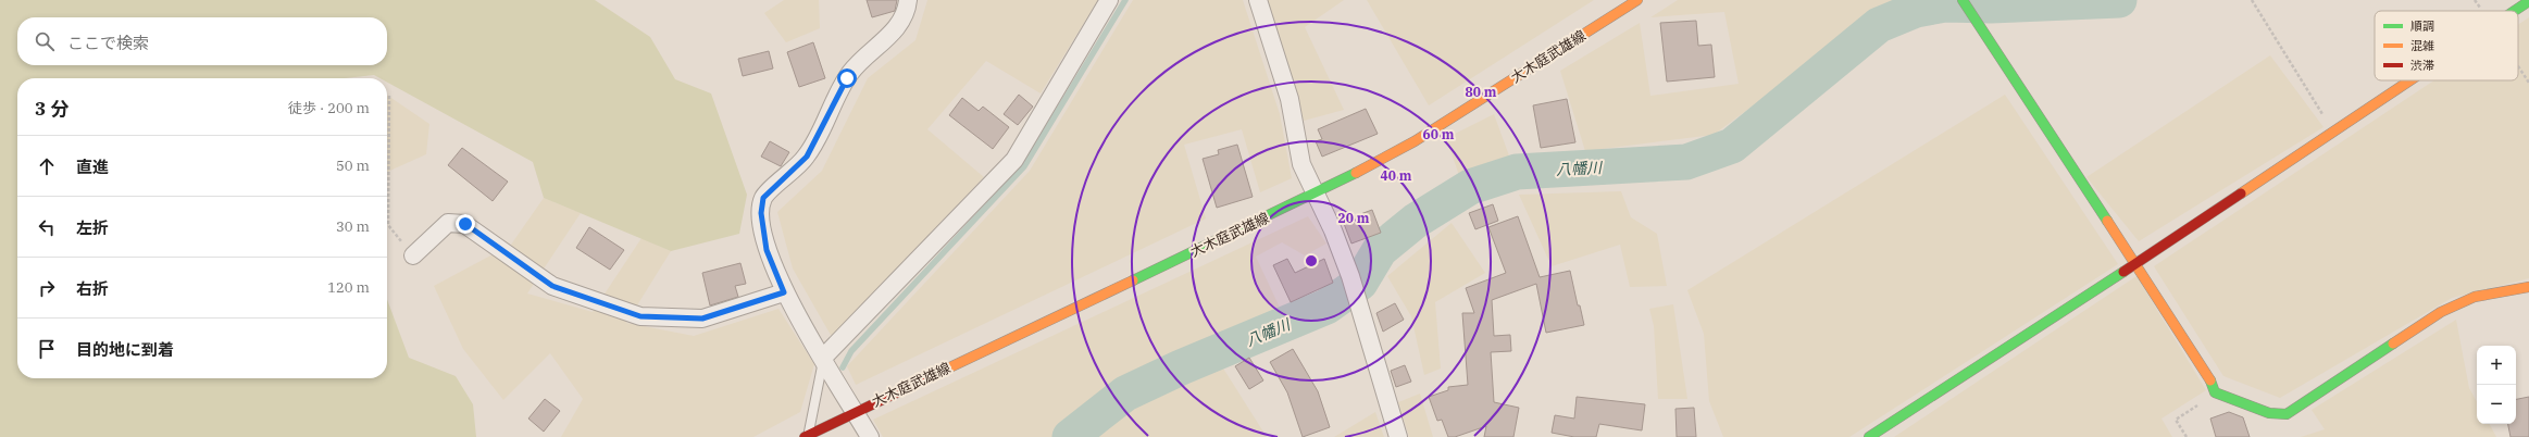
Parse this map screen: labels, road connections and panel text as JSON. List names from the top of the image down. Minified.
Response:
{"streets":{"street":["大木庭武雄線"]},"water":["八幡川"],"legend":["順調","混雑","渋滞"],"page":{"search":"ここで検索","heading":["3 分","徒歩 · 200 m"],"list":[["直進","50 m"],["左折","30 m"],["右折","120 m"],"目的地に到着"],"map_buttons":["+","−"]},"rings":["80 m","60 m","40 m","20 m"]}
